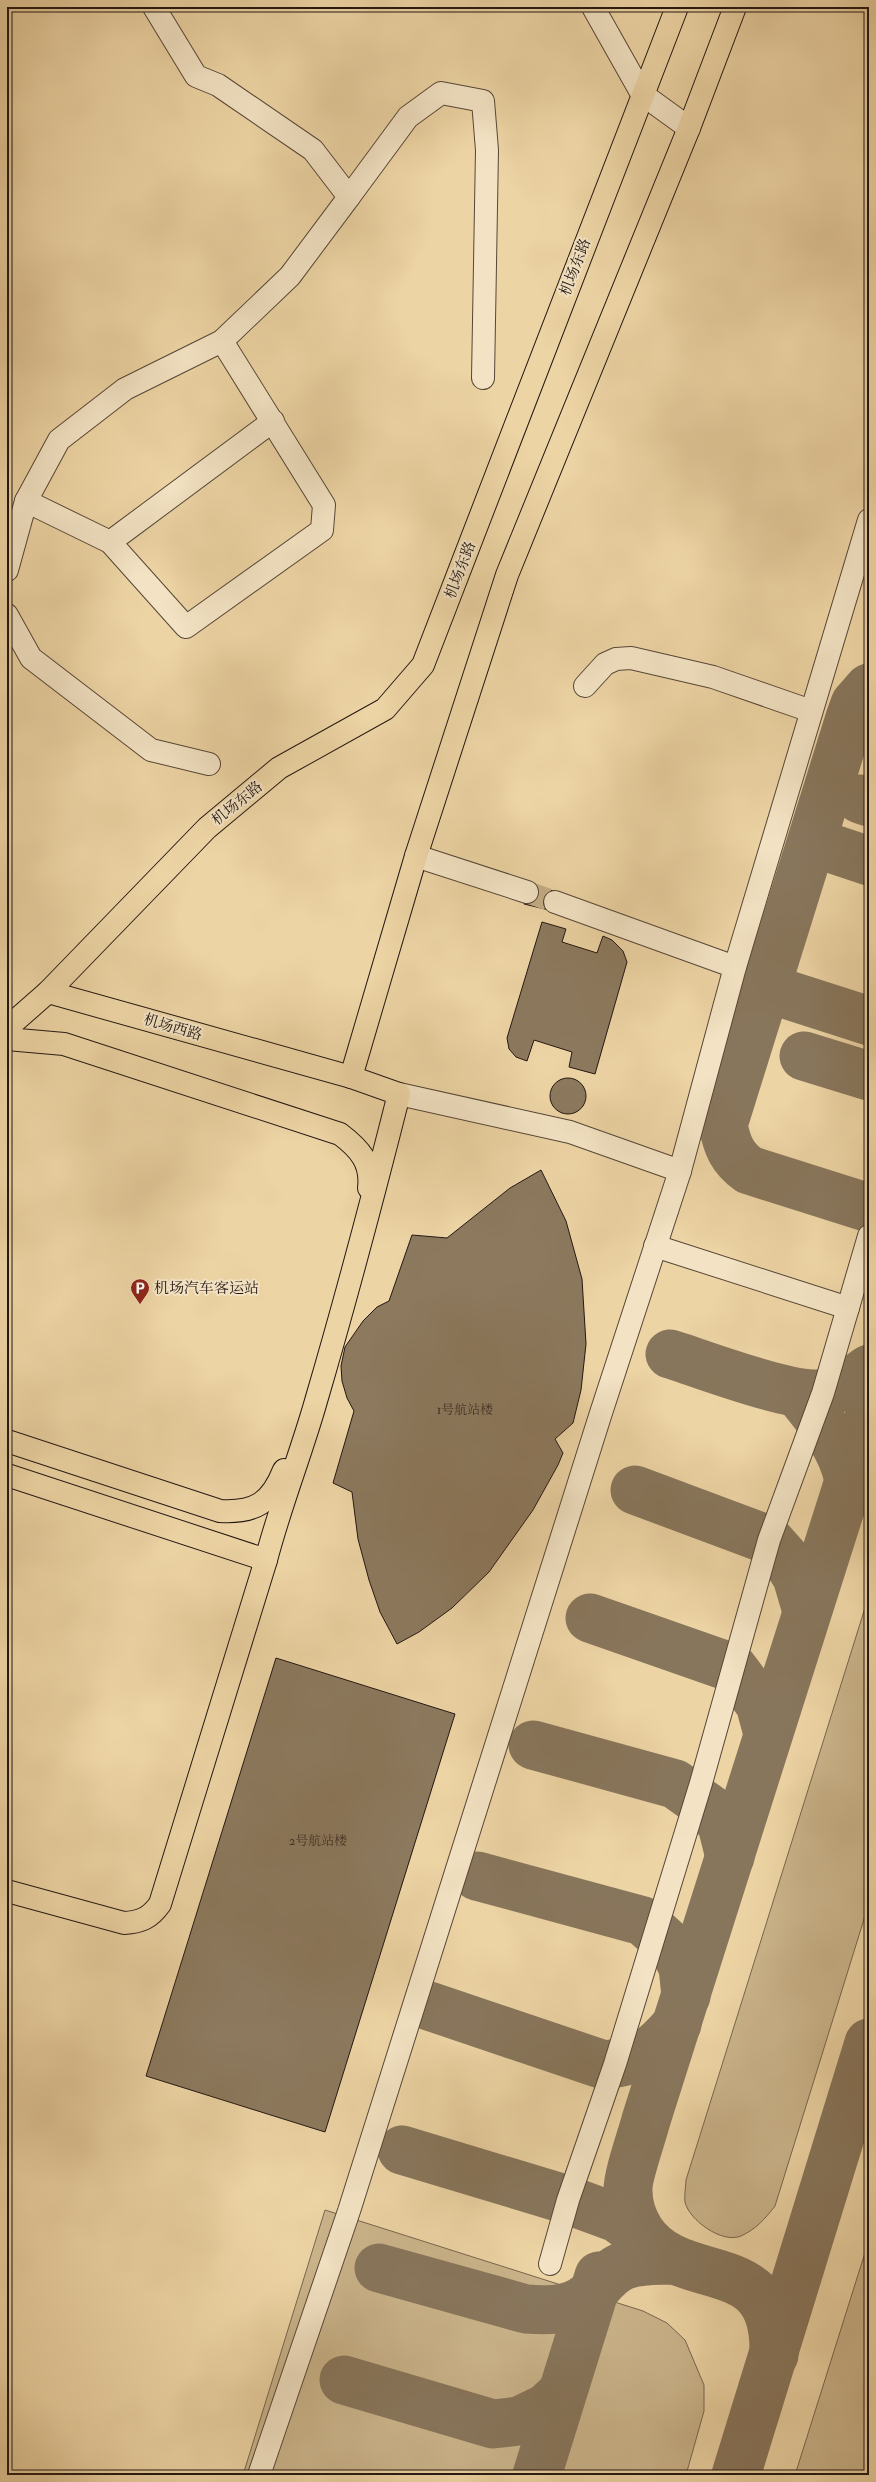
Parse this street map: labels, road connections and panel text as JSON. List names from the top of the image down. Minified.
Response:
{"streets":{"main road":["机场东路","机场西路"]},"crossings":[["机场东路","机场西路"]],"places":{"parking":["机场汽车客运站"]},"house_numbers":["1号航站楼","2号航站楼"]}
